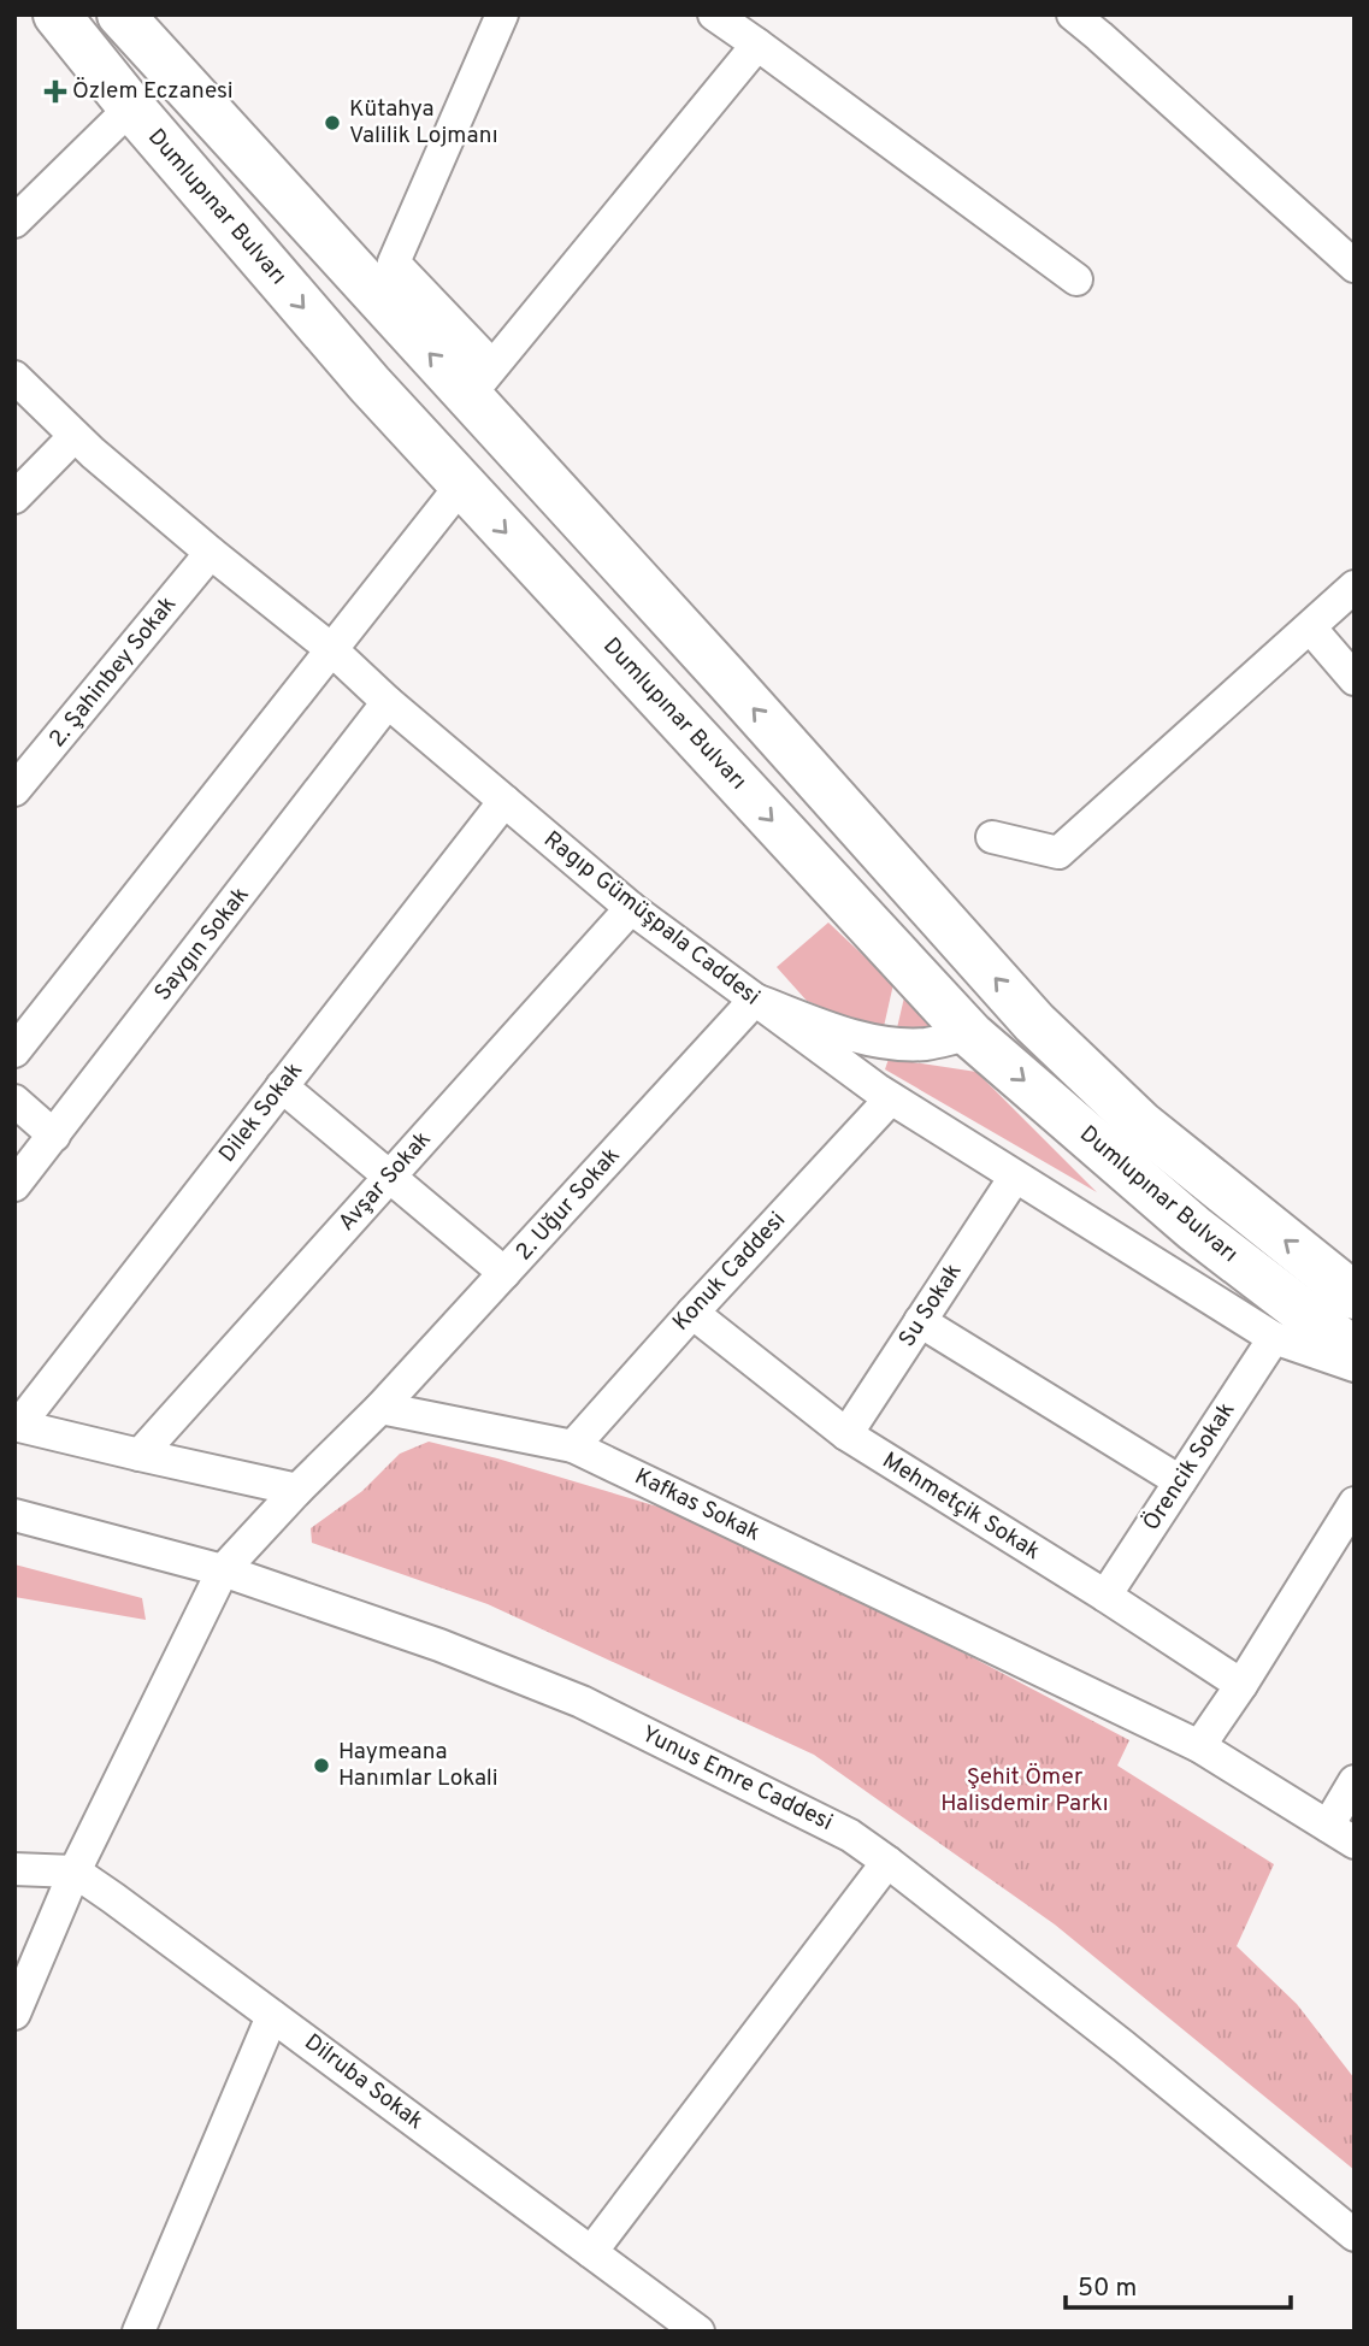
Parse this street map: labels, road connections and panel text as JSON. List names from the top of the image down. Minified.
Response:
{"streets":{"main road":["Dumlupınar Bulvarı"],"street":["2. Şahinbey Sokak","Ragıp Gümüşpala Caddesi","Saygın Sokak","Dilek Sokak","Avşar Sokak","2. Uğur Sokak","Konuk Caddesi","Su Sokak","Örencik Sokak","Kafkas Sokak","Mehmetçik Sokak","Yunus Emre Caddesi","Dilruba Sokak"]},"crossings":[["2. Şahinbey Sokak","Ragıp Gümüşpala Caddesi"],["Ragıp Gümüşpala Caddesi","Saygın Sokak"],["Ragıp Gümüşpala Caddesi","Dilek Sokak"],["Ragıp Gümüşpala Caddesi","Avşar Sokak"],["Ragıp Gümüşpala Caddesi","2. Uğur Sokak"],["Ragıp Gümüşpala Caddesi","Konuk Caddesi"],["Ragıp Gümüşpala Caddesi","Su Sokak"],["Ragıp Gümüşpala Caddesi","Örencik Sokak"],["2. Uğur Sokak","Kafkas Sokak"],["Konuk Caddesi","Kafkas Sokak"],["Konuk Caddesi","Mehmetçik Sokak"],["Su Sokak","Mehmetçik Sokak"],["Örencik Sokak","Mehmetçik Sokak"]],"parks":["Şehit Ömer Halisdemir Parkı"],"places":{"health":["Özlem Eczanesi"],"other":["Kütahya Valilik Lojmanı","Haymeana Hanımlar Lokali"]},"scale_bar":"50 m"}
